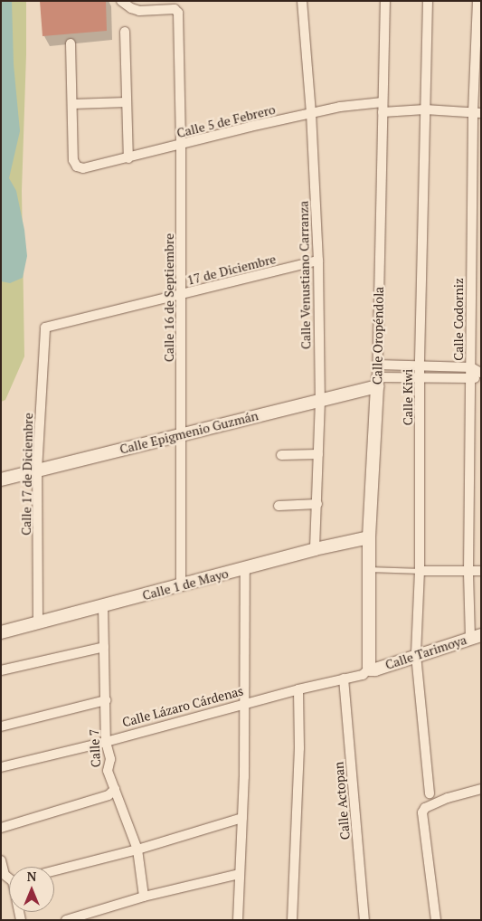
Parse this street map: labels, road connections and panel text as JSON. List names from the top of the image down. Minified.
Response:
{"streets":{"street":["Calle 5 de Febrero","17 de Diciembre","Calle Venustiano Carranza","Calle 16 de Septiembre","Calle Codorniz","Calle Oropéndola","Calle Kiwi","Calle Epigmenio Guzmán","Calle 17 de Diciembre","Calle 1 de Mayo","Calle Tarimoya","Calle Lázaro Cárdenas","Calle 7","Calle Actopan"]},"crossings":[["Calle 5 de Febrero","Calle Venustiano Carranza"],["Calle 5 de Febrero","Calle 16 de Septiembre"],["Calle 5 de Febrero","Calle Codorniz"],["Calle 5 de Febrero","Calle Oropéndola"],["Calle 5 de Febrero","Calle Kiwi"],["17 de Diciembre","Calle Venustiano Carranza"],["17 de Diciembre","Calle 16 de Septiembre"],["17 de Diciembre","Calle 17 de Diciembre"],["Calle Venustiano Carranza","Calle Epigmenio Guzmán"],["Calle Venustiano Carranza","Calle 1 de Mayo"],["Calle 16 de Septiembre","Calle Epigmenio Guzmán"],["Calle 16 de Septiembre","Calle 1 de Mayo"],["Calle Codorniz","Calle Tarimoya"],["Calle Oropéndola","Calle Epigmenio Guzmán"],["Calle Oropéndola","Calle 1 de Mayo"],["Calle Oropéndola","Calle Tarimoya"],["Calle Oropéndola","Calle Lázaro Cárdenas"],["Calle Kiwi","Calle Tarimoya"],["Calle Epigmenio Guzmán","Calle 17 de Diciembre"],["Calle 17 de Diciembre","Calle 1 de Mayo"],["Calle 1 de Mayo","Calle 7"],["Calle Tarimoya","Calle Lázaro Cárdenas"],["Calle Lázaro Cárdenas","Calle 7"],["Calle Lázaro Cárdenas","Calle Actopan"]],"north":"top"}
